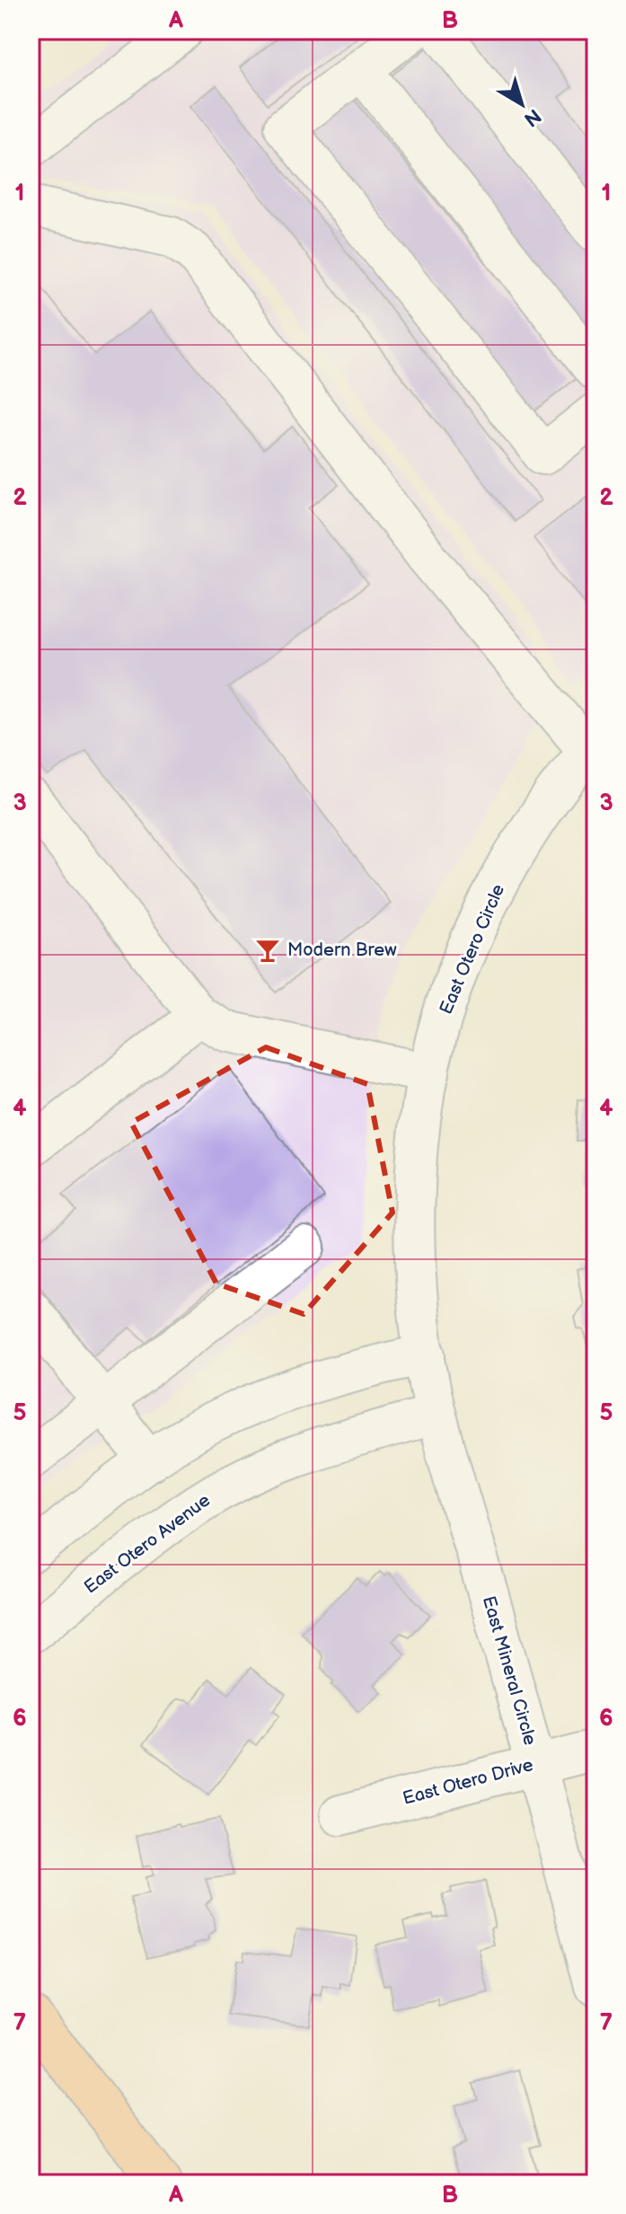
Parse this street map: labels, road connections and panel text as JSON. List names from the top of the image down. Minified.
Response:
{"streets":{"street":["East Otero Circle","East Otero Avenue","East Mineral Circle","East Otero Drive"]},"crossings":[["East Otero Circle","East Mineral Circle"],["East Otero Avenue","East Mineral Circle"],["East Mineral Circle","East Otero Drive"]],"places":{"bar":["Modern Brew"]},"north":"bottom right","grid":{"columns":["A","B"],"rows":["1","2","3","4","5","6","7"]}}
